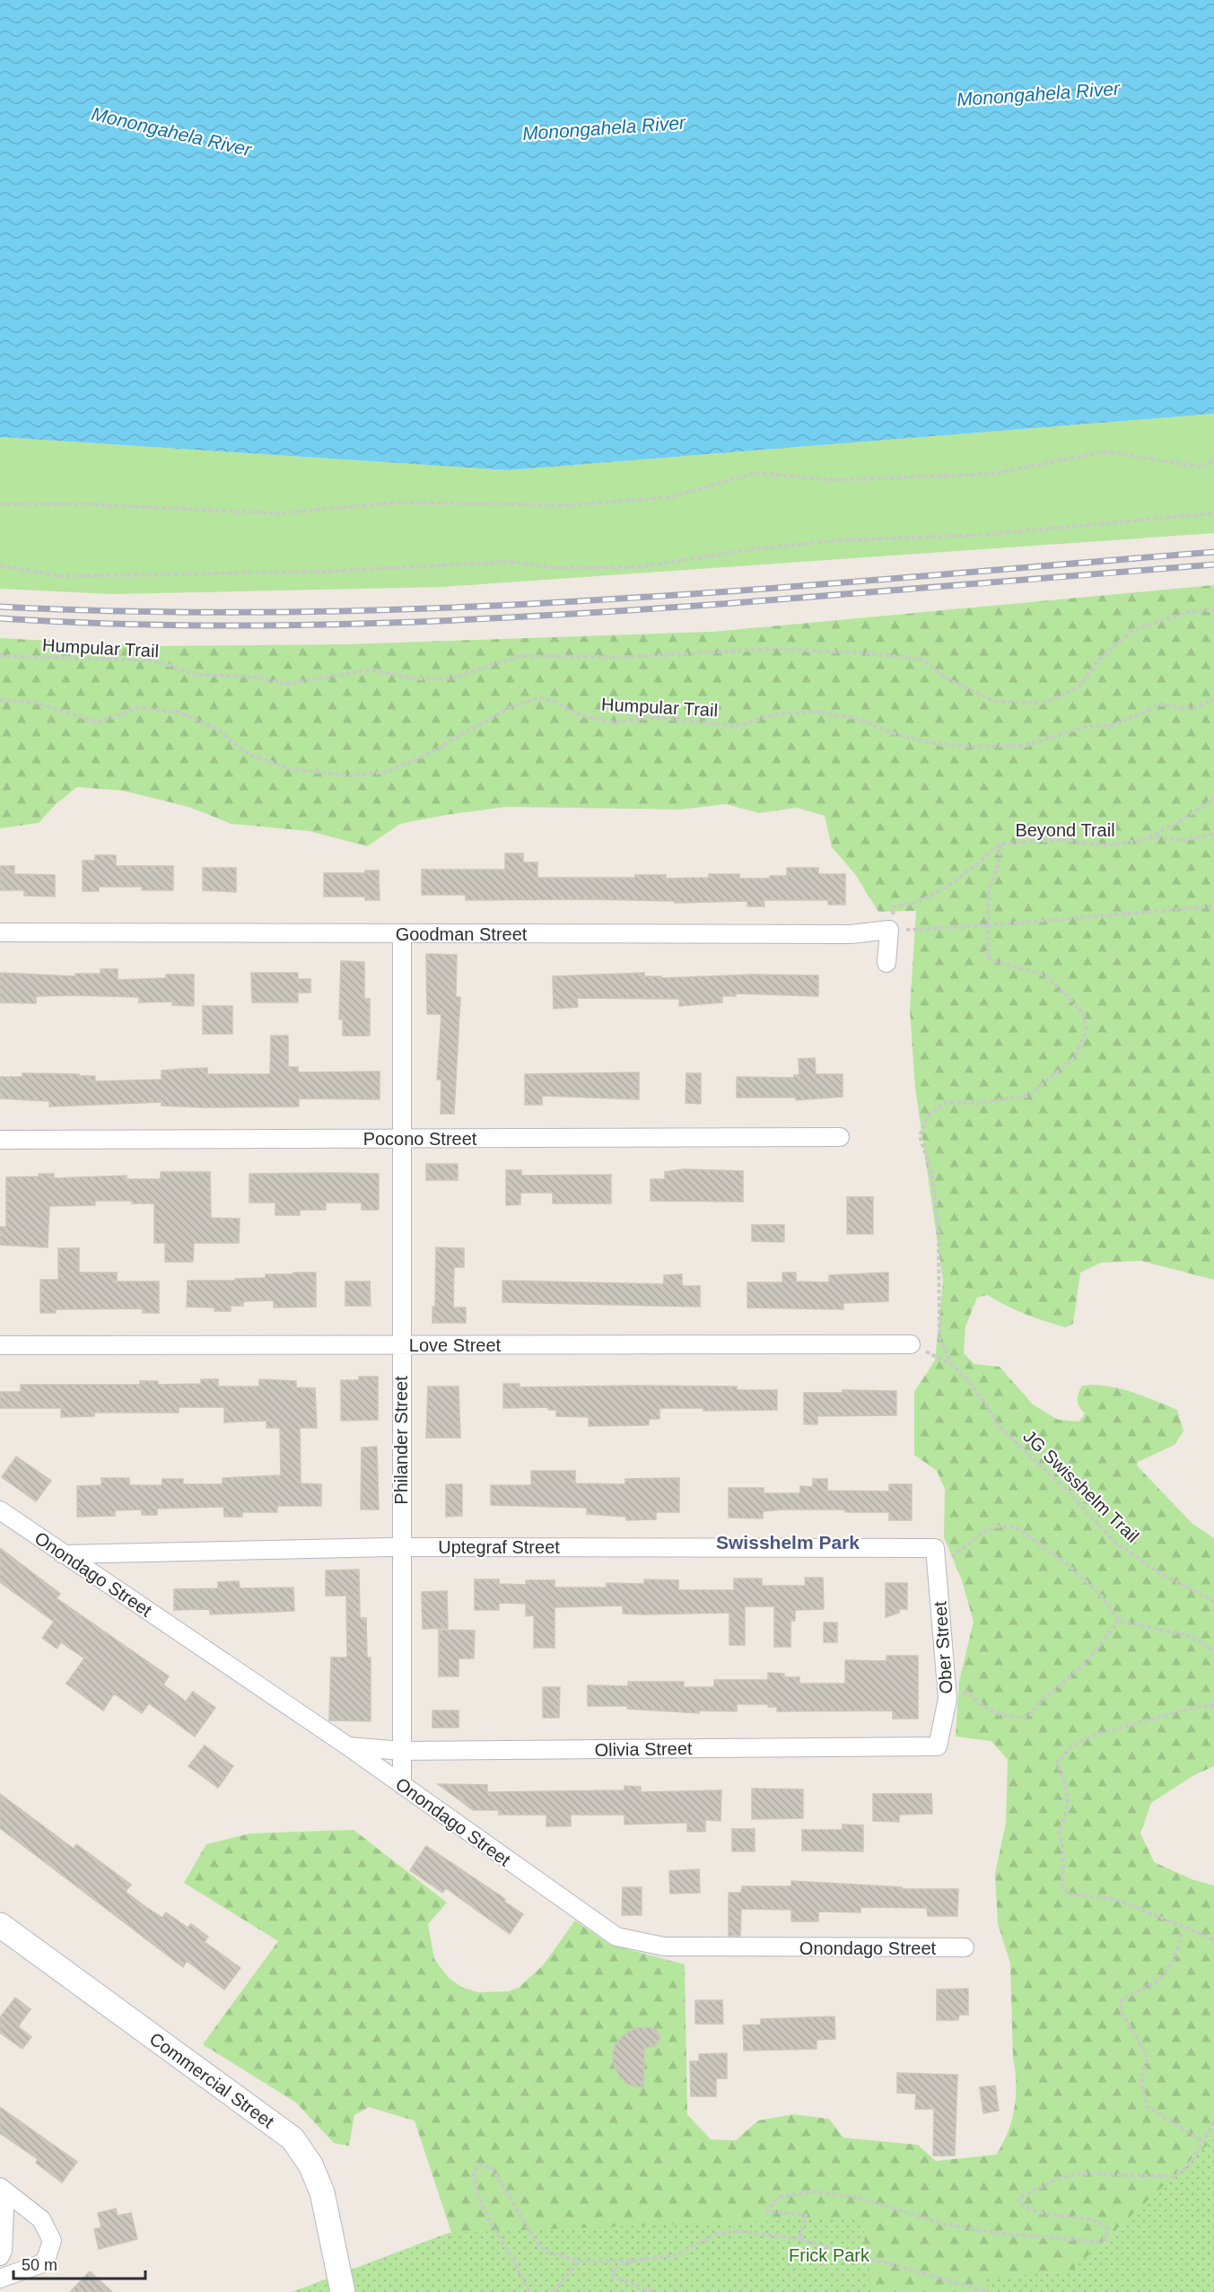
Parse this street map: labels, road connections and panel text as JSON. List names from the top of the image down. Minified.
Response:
{"streets":{"main road":["Commercial Street"],"street":["Goodman Street","Pocono Street","Love Street","Philander Street","Uptegraf Street","Onondago Street","Ober Street","Olivia Street"],"path":["Humpular Trail","Beyond Trail","JG Swisshelm Trail"]},"crossings":[["Beyond Trail","Goodman Street"],["Beyond Trail","JG Swisshelm Trail"],["Goodman Street","Philander Street"],["Pocono Street","Philander Street"],["Love Street","Philander Street"],["Love Street","JG Swisshelm Trail"],["Philander Street","Uptegraf Street"],["Philander Street","Onondago Street"],["Philander Street","Olivia Street"],["Uptegraf Street","Onondago Street"],["Uptegraf Street","Ober Street"],["Onondago Street","Olivia Street"],["Ober Street","Olivia Street"]],"districts":["Swisshelm Park"],"water":["Monongahela River"],"parks":["Frick Park"],"scale_bar":"50 m"}
